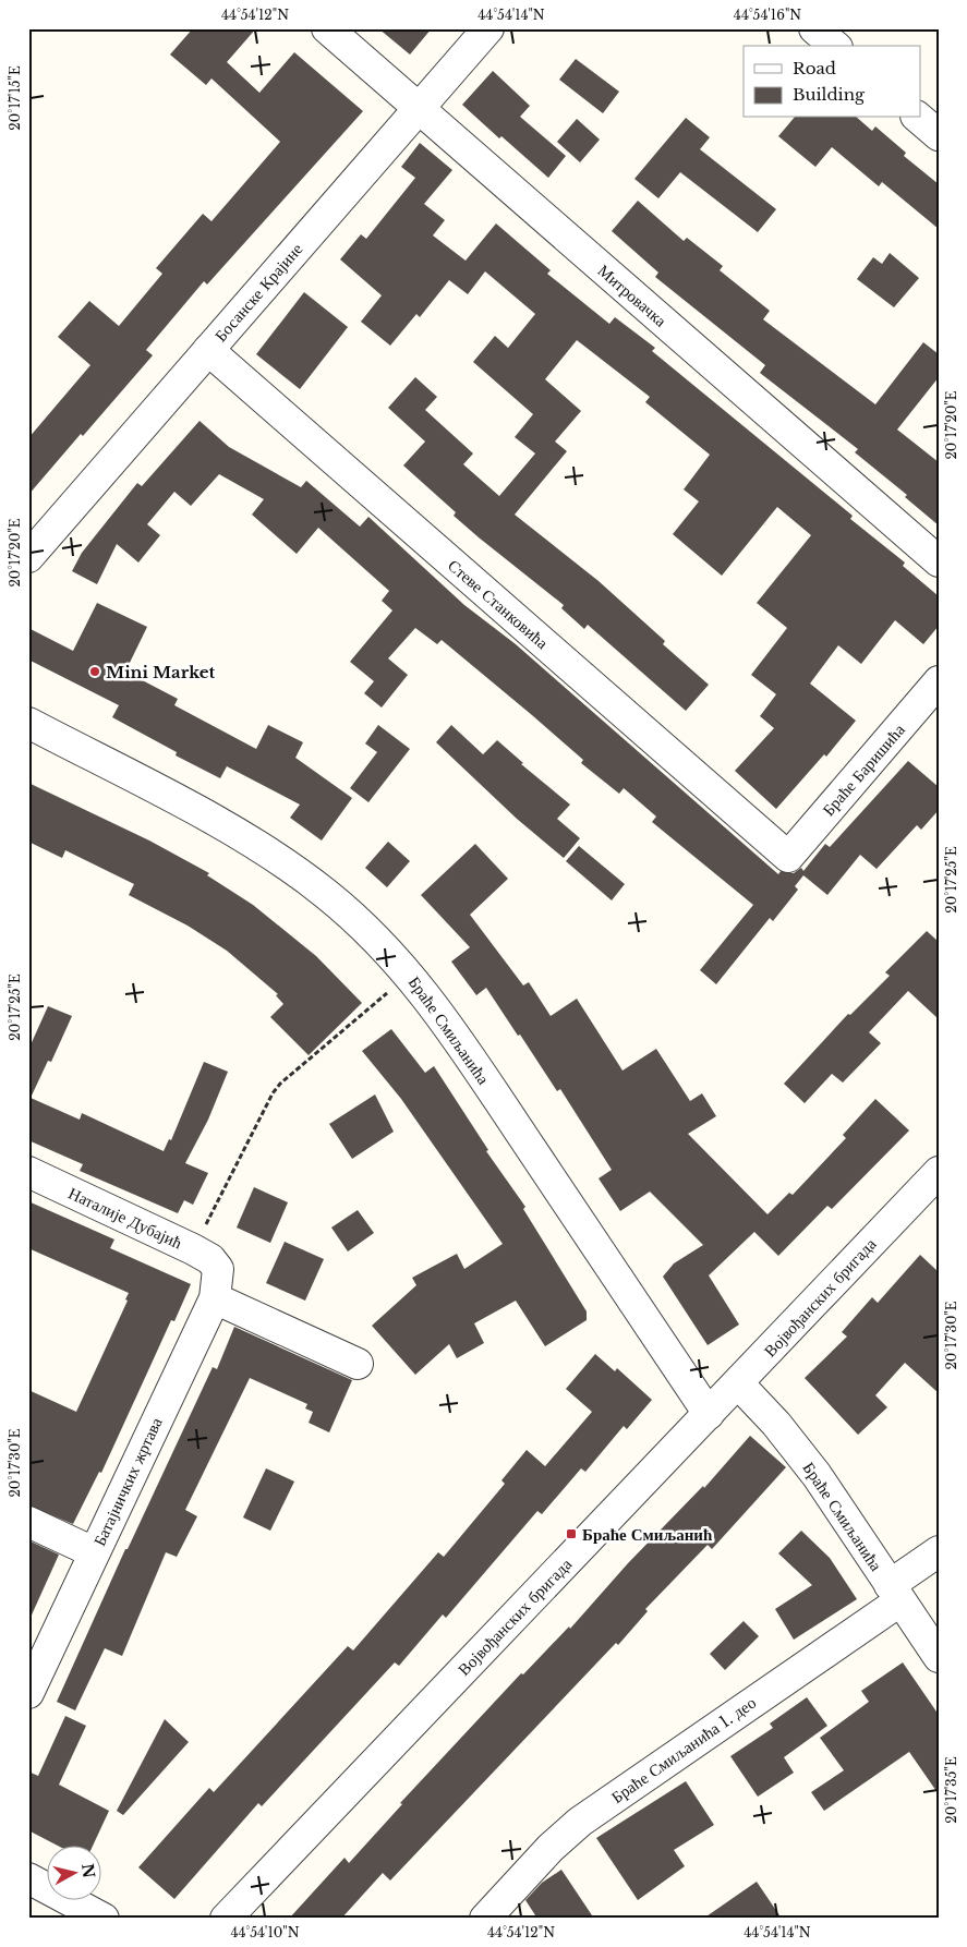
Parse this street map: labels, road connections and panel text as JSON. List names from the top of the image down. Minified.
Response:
{"streets":{"street":["Босанске Крајине","Митровачка","Стеве Станковића","Браће Баришића","Браће Смиљанића","Наталије Дубајић","Војвођанских бригада","Батајничких жртава","Браће Смиљанића 1. део"]},"crossings":[["Босанске Крајине","Митровачка"],["Босанске Крајине","Стеве Станковића"],["Стеве Станковића","Браће Баришића"],["Браће Смиљанића","Војвођанских бригада"],["Браће Смиљанића","Браће Смиљанића 1. део"],["Наталије Дубајић","Батајничких жртава"]],"places":{"other":["Mini Market"],"transit":["Браће Смиљанић"]},"legend":["Road","Building"],"north":"right","coordinates":["44°54'12\"N","44°54'14\"N","44°54'16\"N","20°17'15\"E","20°17'20\"E","20°17'25\"E","20°17'30\"E","20°17'35\"E","44°54'10\"N"]}
